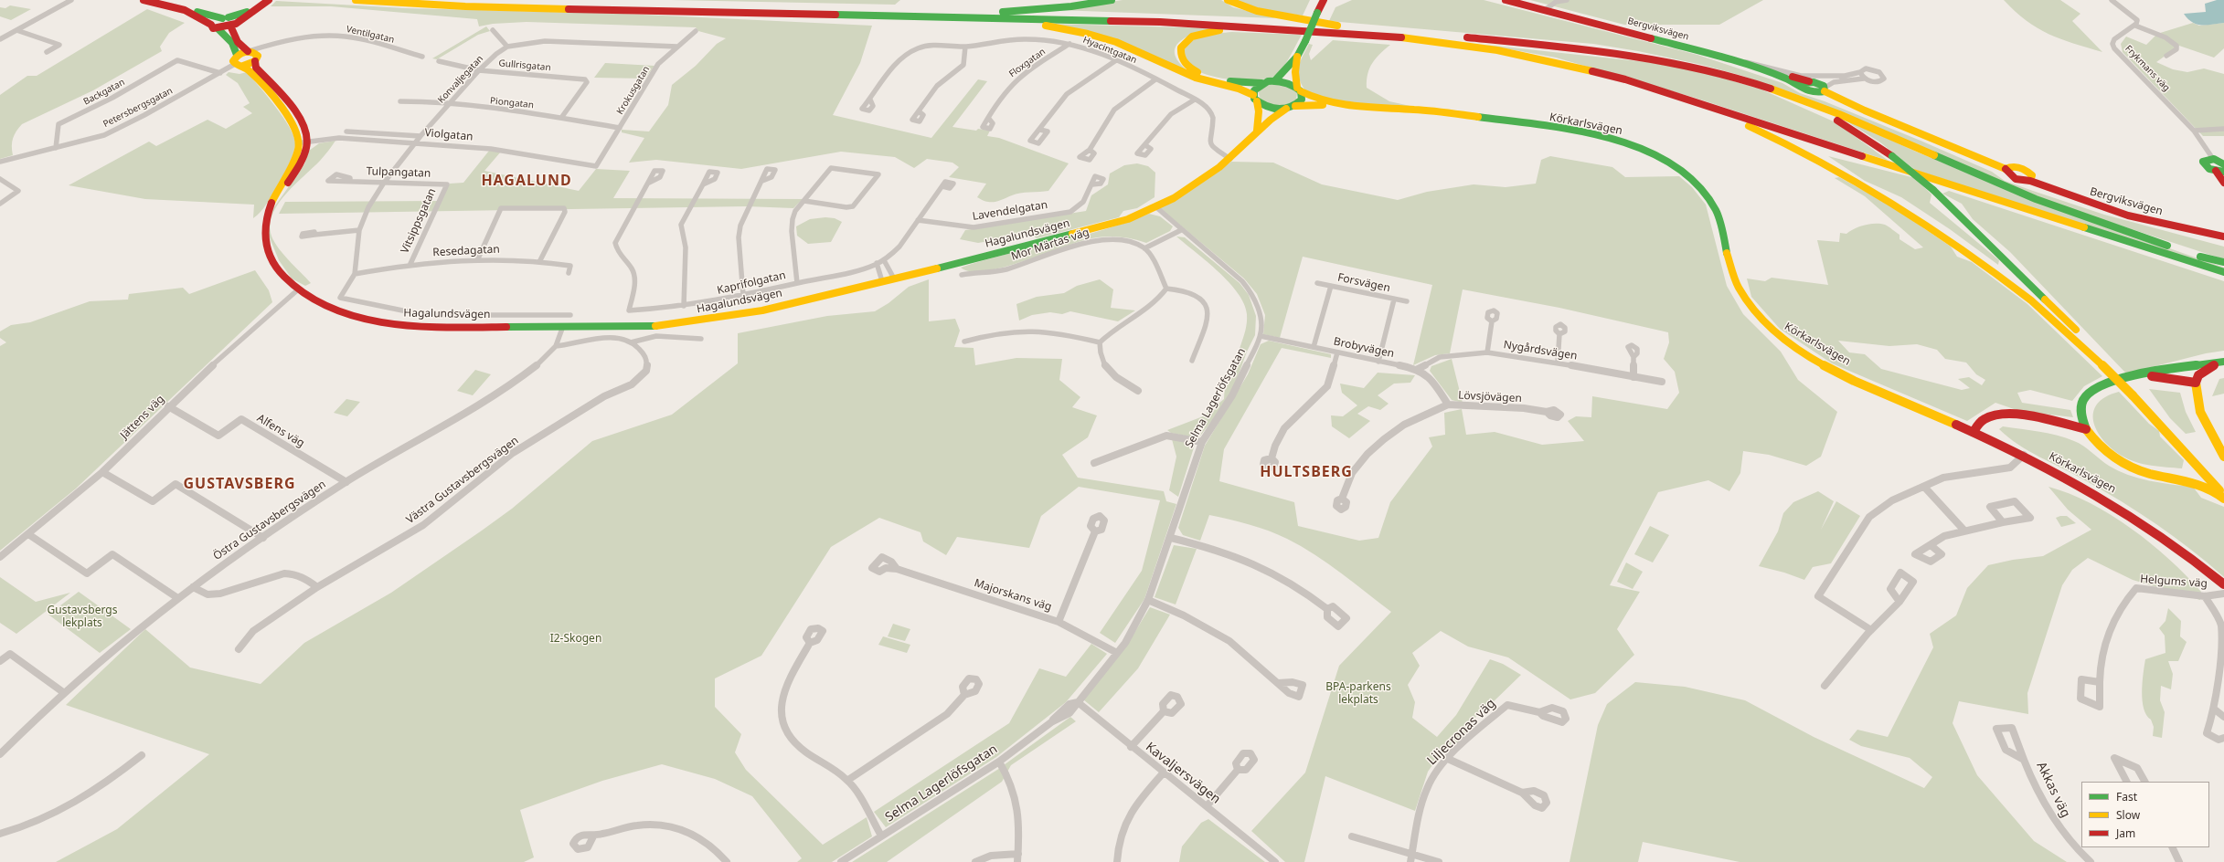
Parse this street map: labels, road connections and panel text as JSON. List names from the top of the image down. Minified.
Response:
{"streets":{"main road":["Bergviksvägen","Körkarlsvägen","Hagalundsvägen"],"street":["Ventilgatan","Hyacintgatan","Floxgatan","Gullrisgatan","Frykmans väg","Konvaljegatan","Krokusgatan","Backgatan","Piongatan","Petersbergsgatan","Violgatan","Tulpangatan","Lavendelgatan","Vitsippsgatan","Mor Märtas väg","Resedagatan","Kaprifolgatan","Forsvägen","Brobyvägen","Nygårdsvägen","Lövsjövägen","Selma Lagerlöfsgatan","Jättens väg","Alfens väg","Västra Gustavsbergsvägen","Östra Gustavsbergsvägen","Helgums väg","Majorskans väg","Liljecronas väg","Kavaljersvägen","Akkas väg"]},"crossings":[["Hyacintgatan","Floxgatan"],["Hyacintgatan","Hagalundsvägen"],["Gullrisgatan","Konvaljegatan"],["Gullrisgatan","Piongatan"],["Konvaljegatan","Krokusgatan"],["Konvaljegatan","Piongatan"],["Konvaljegatan","Violgatan"],["Konvaljegatan","Tulpangatan"],["Konvaljegatan","Resedagatan"],["Krokusgatan","Piongatan"],["Krokusgatan","Violgatan"],["Backgatan","Petersbergsgatan"],["Körkarlsvägen","Hagalundsvägen"],["Violgatan","Hagalundsvägen"],["Tulpangatan","Vitsippsgatan"],["Lavendelgatan","Kaprifolgatan"],["Vitsippsgatan","Resedagatan"],["Hagalundsvägen","Selma Lagerlöfsgatan"],["Hagalundsvägen","Jättens väg"],["Hagalundsvägen","Östra Gustavsbergsvägen"],["Brobyvägen","Nygårdsvägen"],["Brobyvägen","Lövsjövägen"],["Brobyvägen","Selma Lagerlöfsgatan"],["Selma Lagerlöfsgatan","Majorskans väg"],["Selma Lagerlöfsgatan","Kavaljersvägen"],["Jättens väg","Alfens väg"],["Alfens väg","Östra Gustavsbergsvägen"]],"districts":["HAGALUND","HULTSBERG","GUSTAVSBERG"],"parks":["Gustavsbergs lekplats","I2-Skogen","BPA-parkens lekplats"],"legend":["Fast","Slow","Jam"]}
